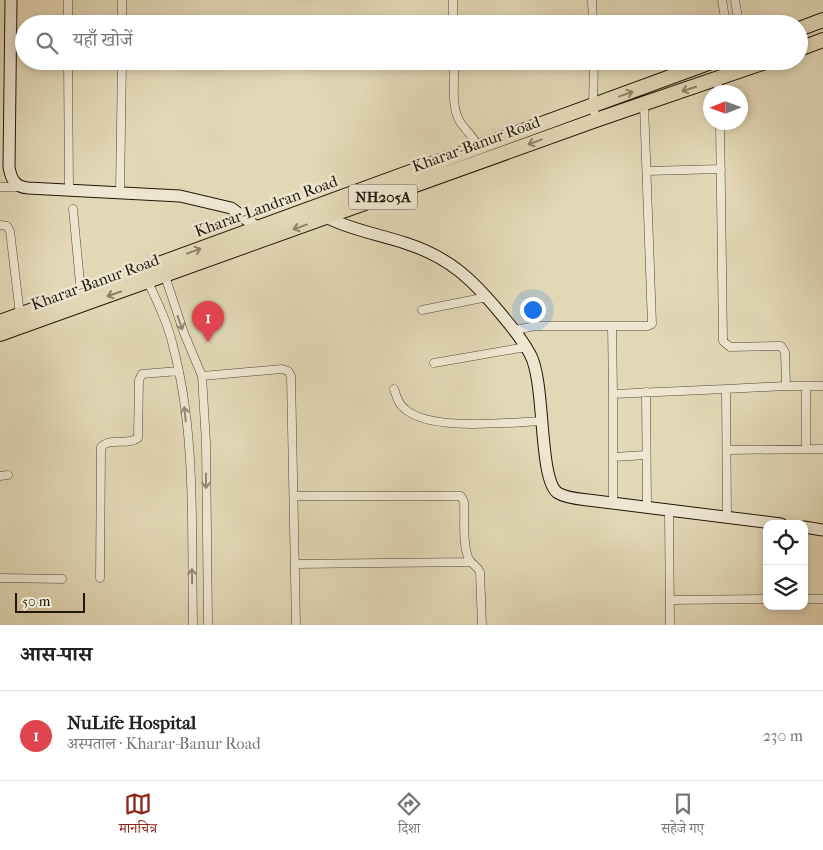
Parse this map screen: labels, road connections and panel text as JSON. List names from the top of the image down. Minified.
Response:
{"streets":{"highway":["Kharar-Banur Road","NH205A","Kharar-Landran Road"]},"crossings":[["Kharar-Banur Road","Kharar-Landran Road"]],"one_way":["Kharar-Banur Road"],"scale_bar":"50 m","north":"left","page":{"search":"यहाँ खोजें","pins":"1","scale":"50 m","heading":"आस-पास","list":[{"mark":"1","name":"NuLife Hospital","note":"अस्पताल · Kharar-Banur Road","value":"230 m"}],"nav":["मानचित्र","दिशा","सहेजे गए"]}}
